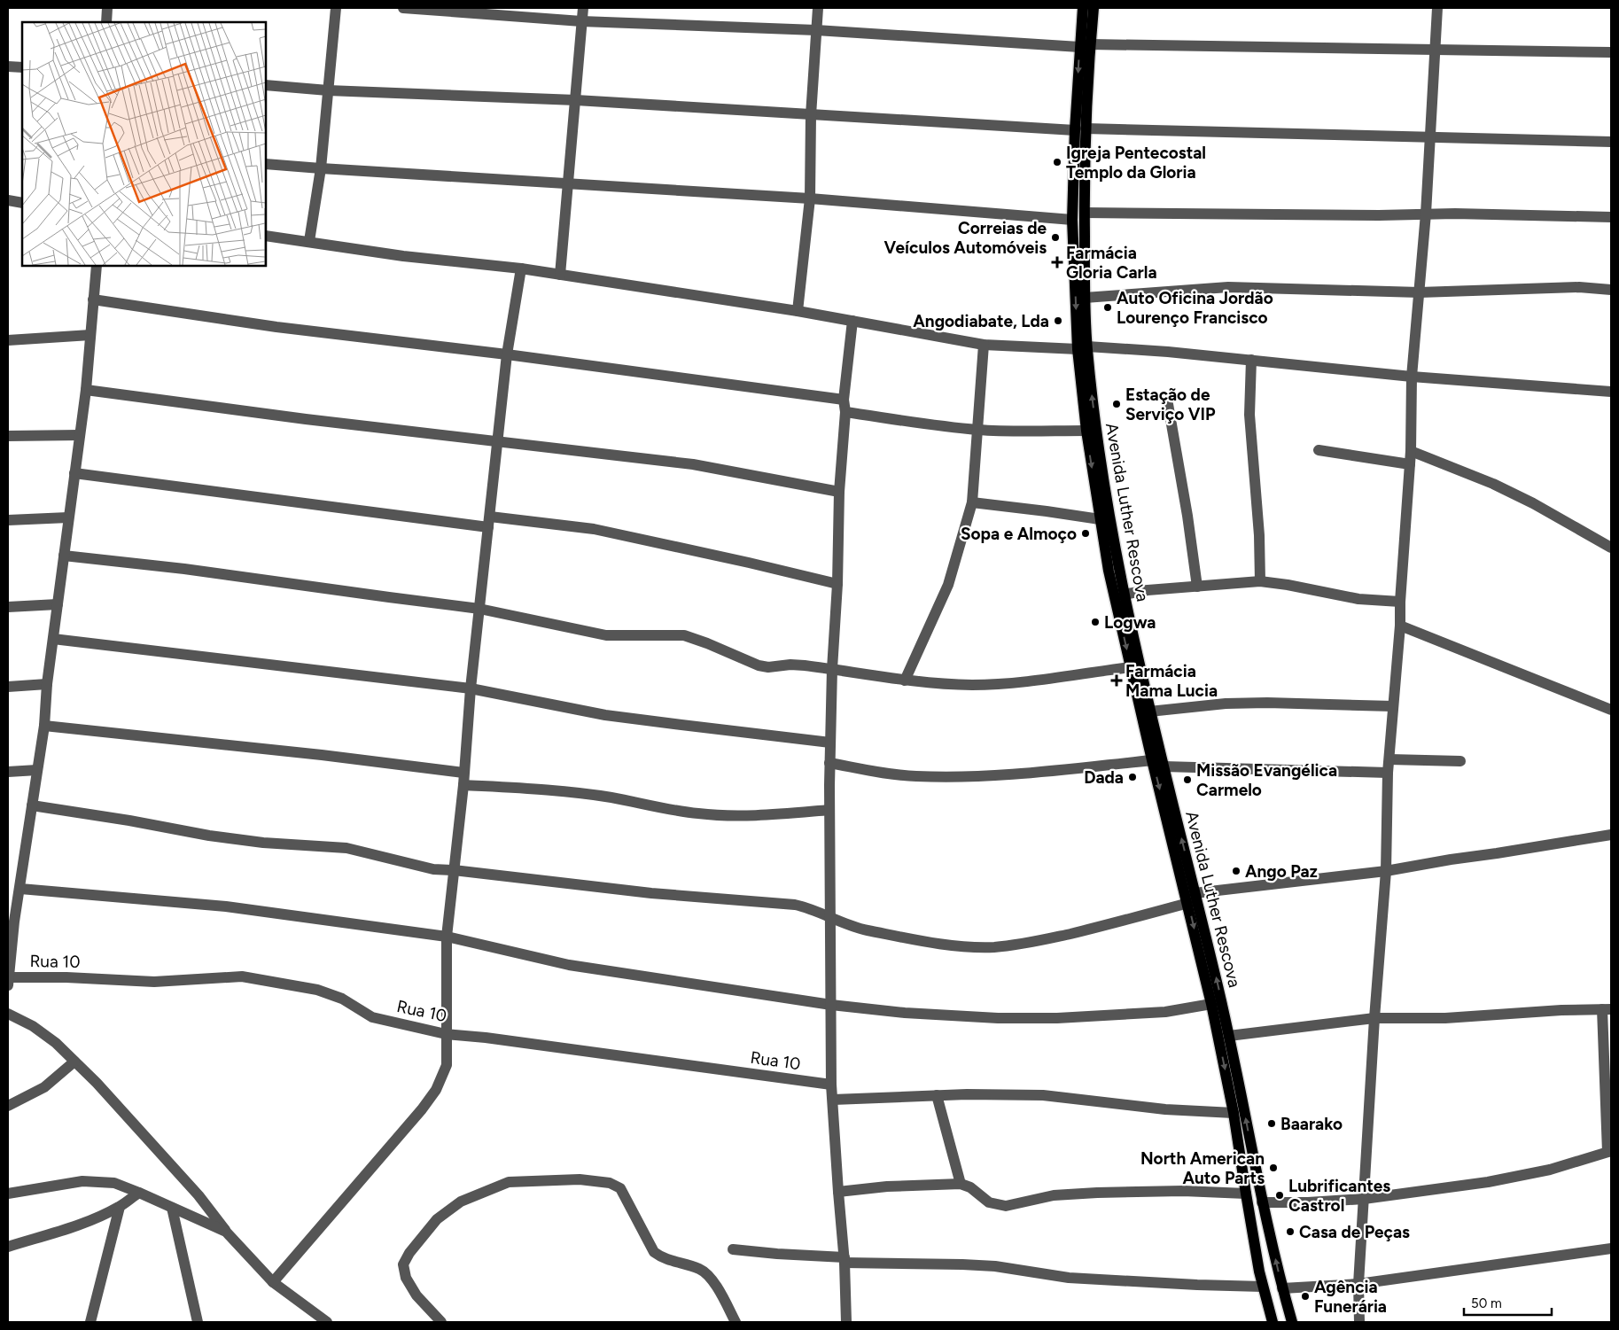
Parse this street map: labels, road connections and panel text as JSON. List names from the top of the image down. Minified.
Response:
{"streets":{"main road":["Avenida Luther Rescova"],"street":["Rua 10"]},"places":{"other":["Igreja Pentecostal Templo da Gloria","Correias de Veículos Automóveis","Auto Oficina Jordão Lourenço Francisco","Angodiabate, Lda","Estação de Serviço VIP","Sopa e Almoço","Logwa","Dada","Missão Evangélica Carmelo","Ango Paz","Baarako","North American Auto Parts","Lubrificantes Castrol","Casa de Peças","Agência Funerária"],"health":["Farmácia Gloria Carla","Farmácia Mama Lucia"]},"scale_bar":"50 m"}
